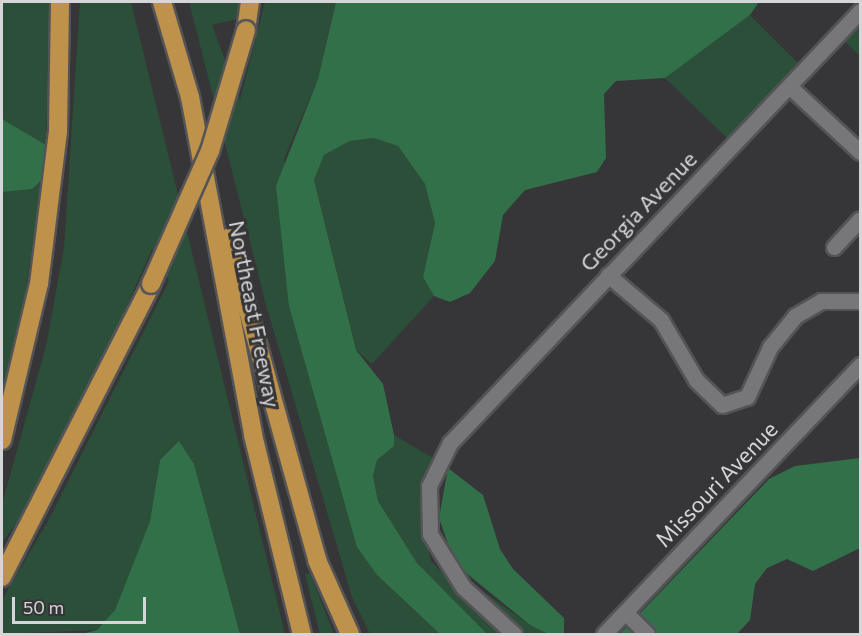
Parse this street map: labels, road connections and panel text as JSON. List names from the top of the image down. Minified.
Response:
{"streets":{"highway":["Northeast Freeway"],"street":["Georgia Avenue","Missouri Avenue"]},"scale_bar":"50 m"}
